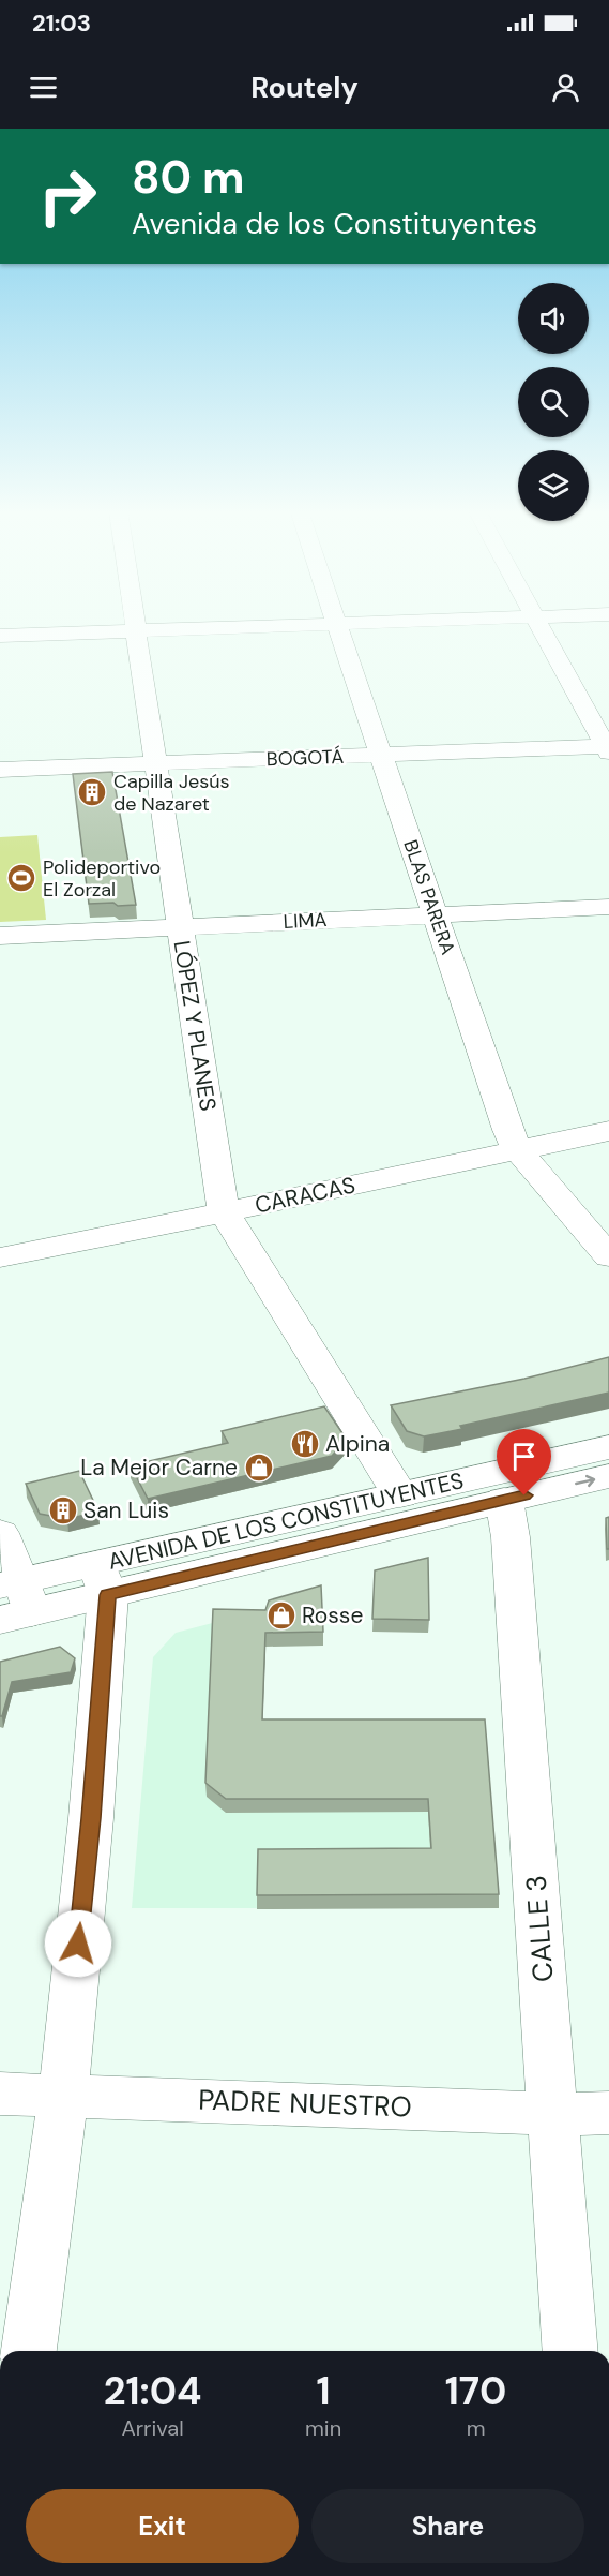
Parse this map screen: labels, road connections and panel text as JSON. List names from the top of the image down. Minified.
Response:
{"streets":{"street":["BOGOTÁ","BLAS PARERA","LIMA","LÓPEZ Y PLANES","CARACAS","AVENIDA DE LOS CONSTITUYENTES","CALLE 3","PADRE NUESTRO"]},"crossings":[["BOGOTÁ","BLAS PARERA"],["BOGOTÁ","LÓPEZ Y PLANES"],["BLAS PARERA","LIMA"],["BLAS PARERA","CARACAS"],["LIMA","LÓPEZ Y PLANES"],["LÓPEZ Y PLANES","CARACAS"],["LÓPEZ Y PLANES","AVENIDA DE LOS CONSTITUYENTES"],["AVENIDA DE LOS CONSTITUYENTES","CALLE 3"],["CALLE 3","PADRE NUESTRO"]],"places":{"building":["Capilla Jesús de Nazaret","San Luis"],"sports":["Polideportivo El Zorzal"],"restaurant":["Alpina"],"shop":["La Mejor Carne","Rosse"]},"page":{"status":"21:03","header":"Routely","turn":["80 m","Avenida de los Constituyentes"],"eta":["21:04","Arrival","1","min","170","m"],"buttons":["Exit","Share"]}}
